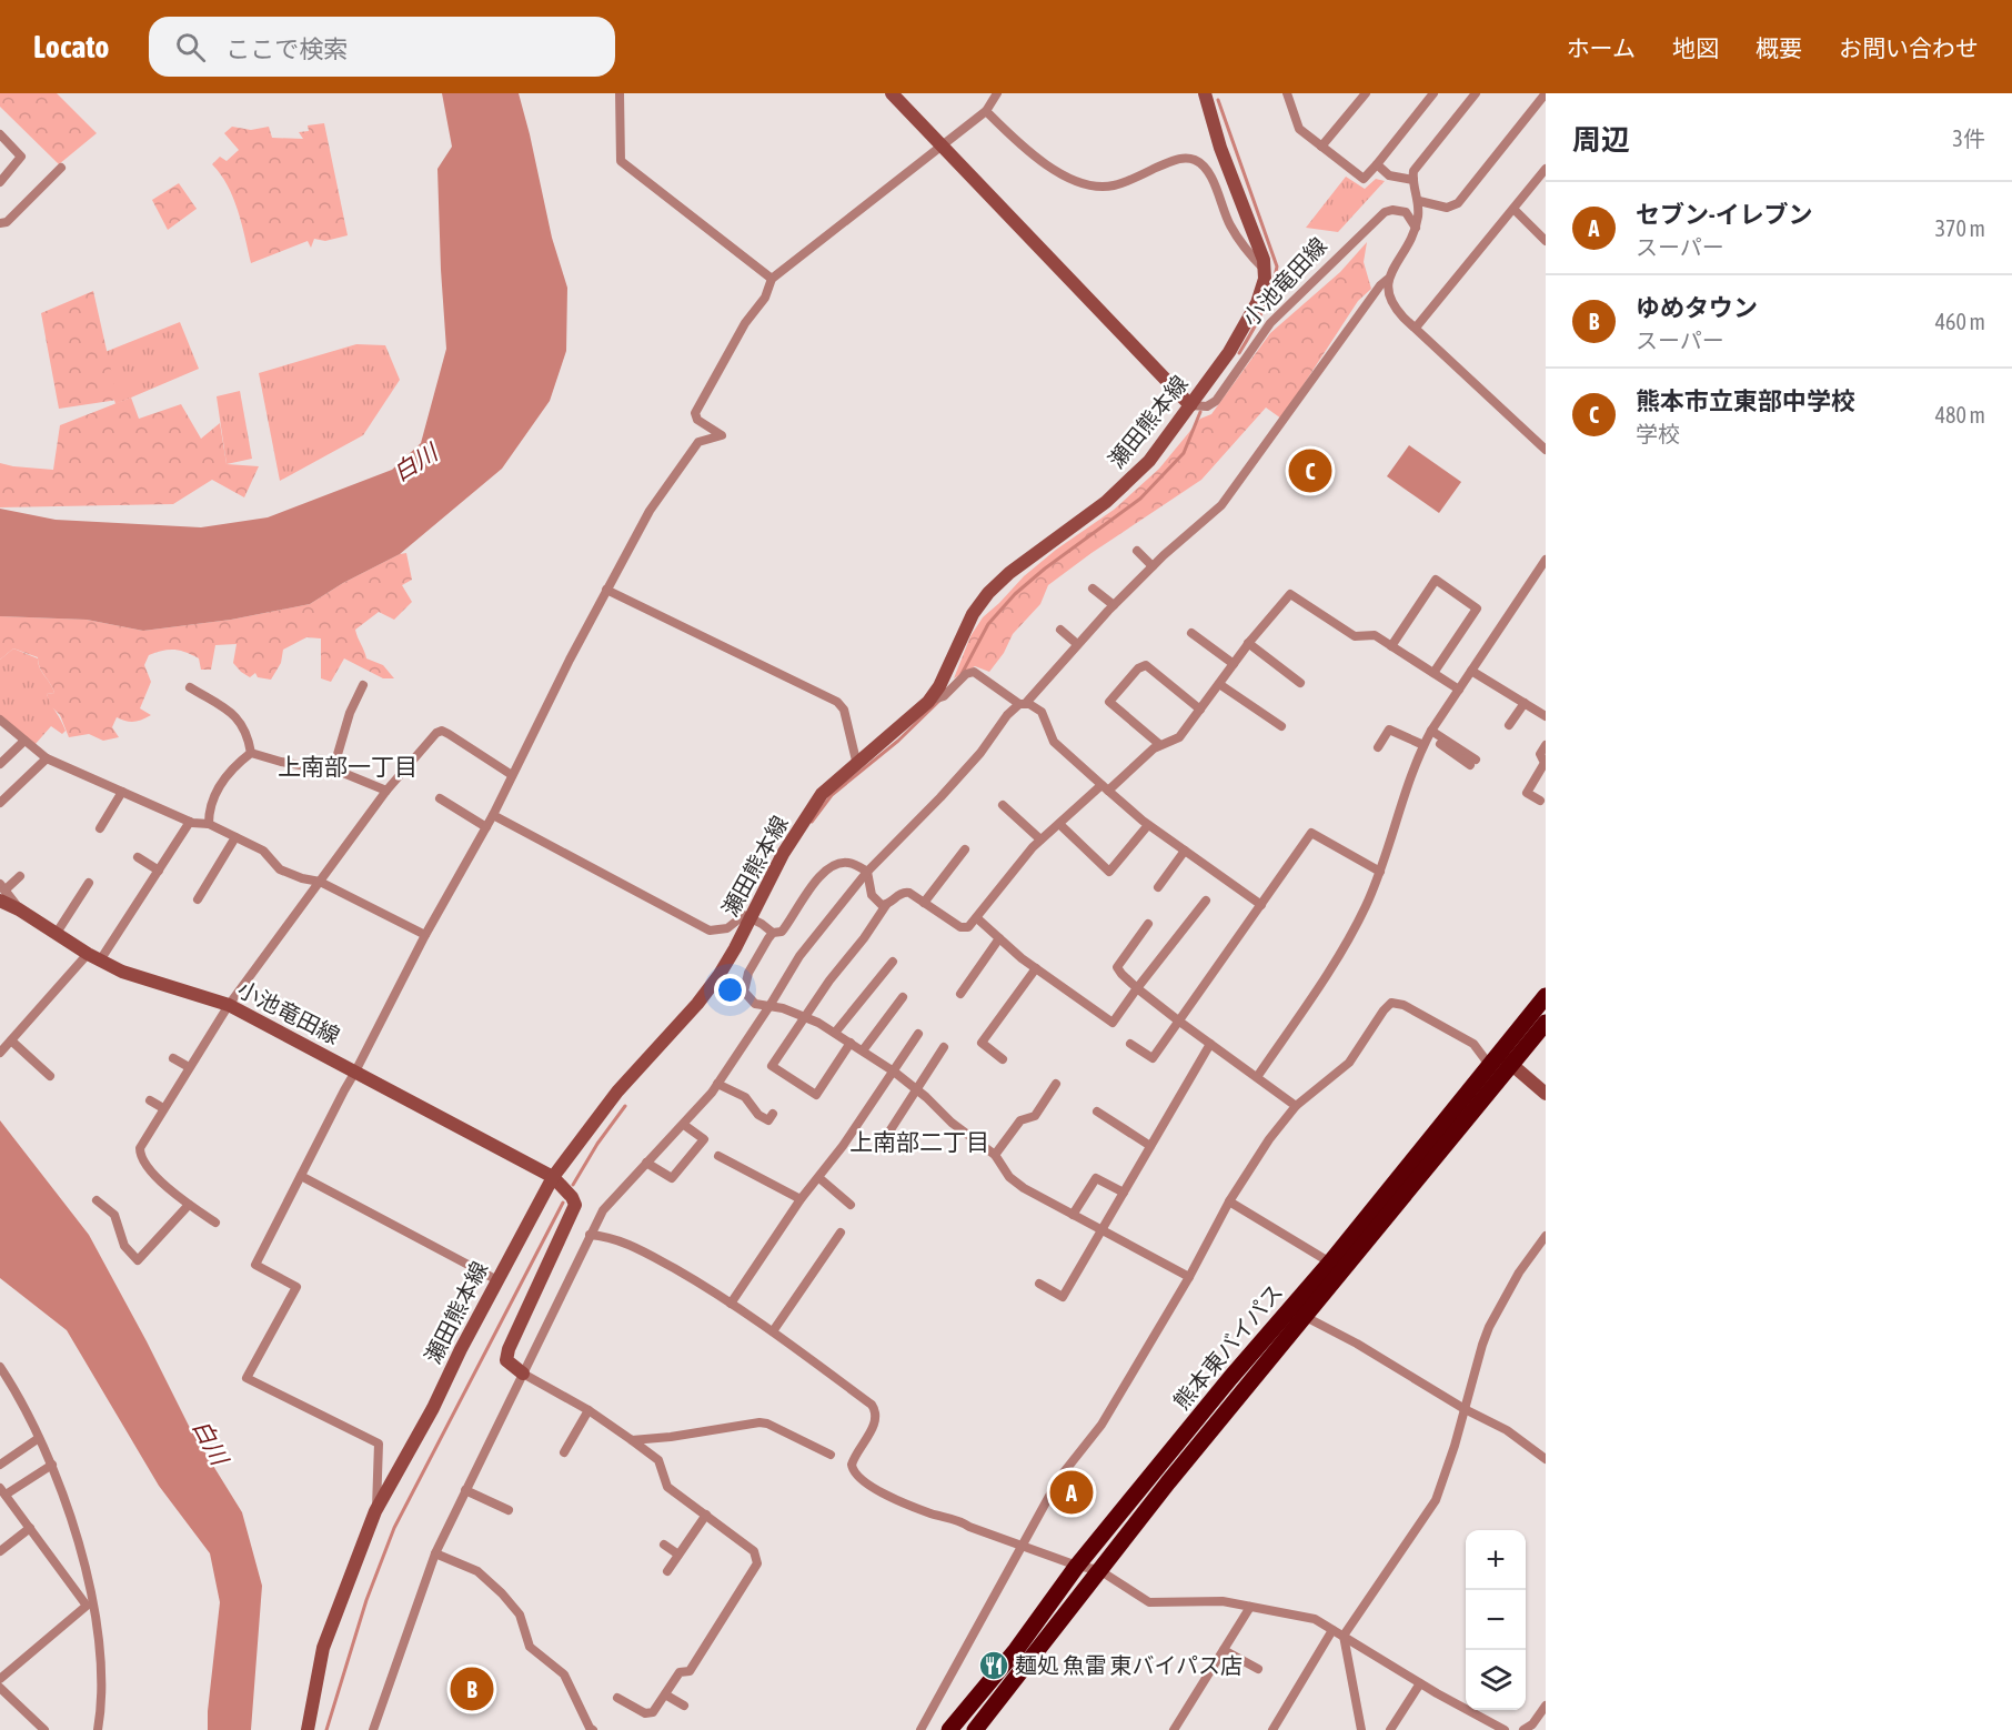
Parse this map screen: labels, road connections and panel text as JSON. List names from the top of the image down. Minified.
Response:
{"streets":{"highway":["熊本東バイパス"],"main road":["小池竜田線","瀬田熊本線"]},"crossings":[["小池竜田線","瀬田熊本線"]],"districts":["上南部一丁目","上南部二丁目"],"water":["白川"],"places":{"restaurant":["麺処 魚雷 東バイパス店"]},"page":{"header":"Locato","search":"ここで検索","nav":["ホーム","地図","概要","お問い合わせ"],"heading":["周辺","3件"],"list":[{"mark":"A","name":"セブン-イレブン","note":"スーパー","value":"370 m"},{"mark":"B","name":"ゆめタウン","note":"スーパー","value":"460 m"},{"mark":"C","name":"熊本市立東部中学校","note":"学校","value":"480 m"}],"pins":["C","A","B"],"map_buttons":["+","−"]}}
